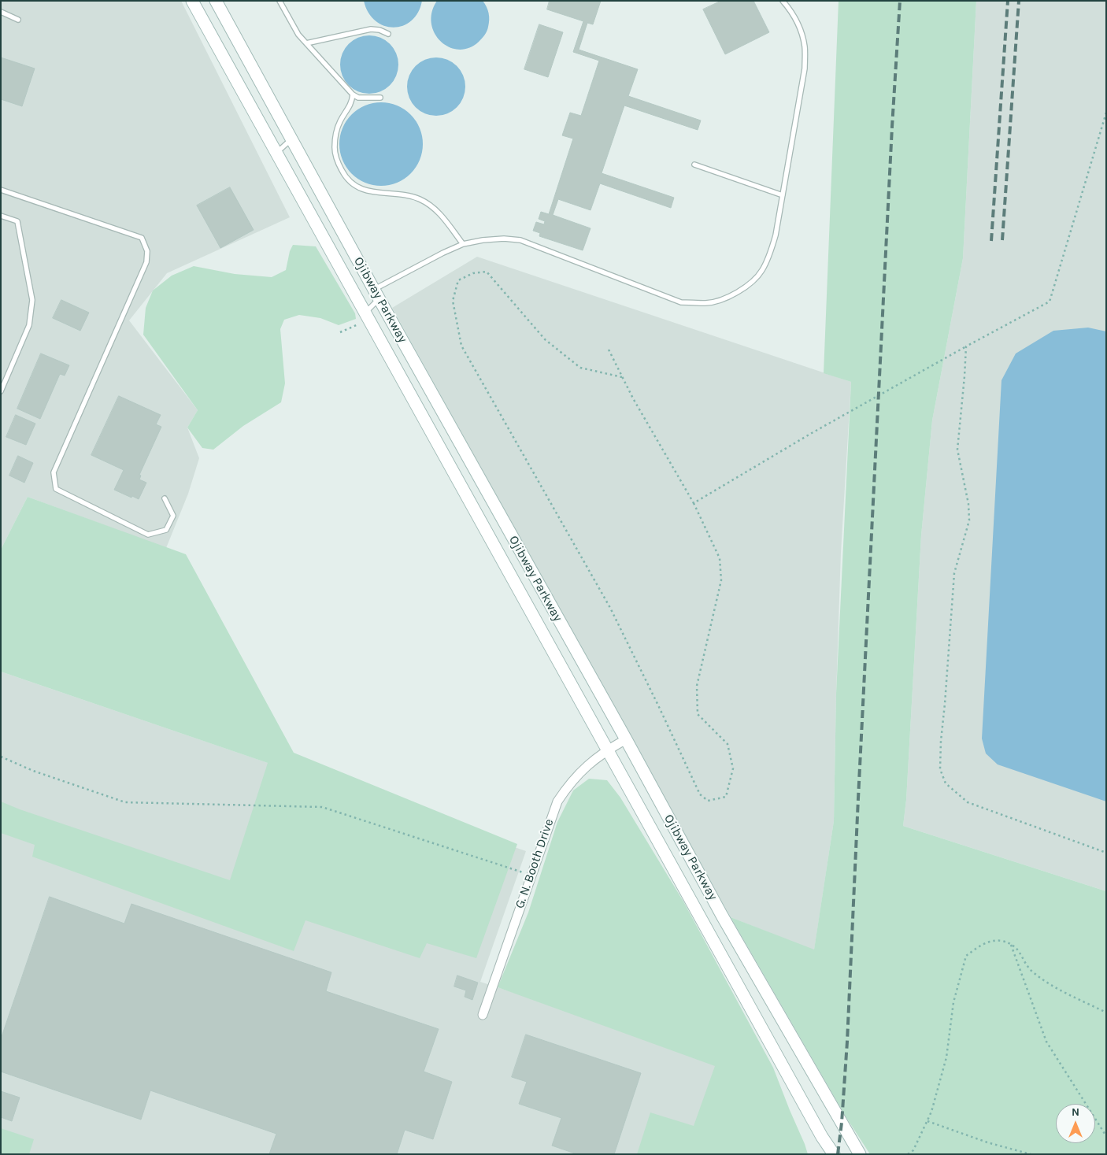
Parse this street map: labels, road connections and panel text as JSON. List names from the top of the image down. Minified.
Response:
{"streets":{"main road":["Ojibway Parkway"],"street":["G. N. Booth Drive"]},"crossings":[["Ojibway Parkway","G. N. Booth Drive"]],"north":"top"}
